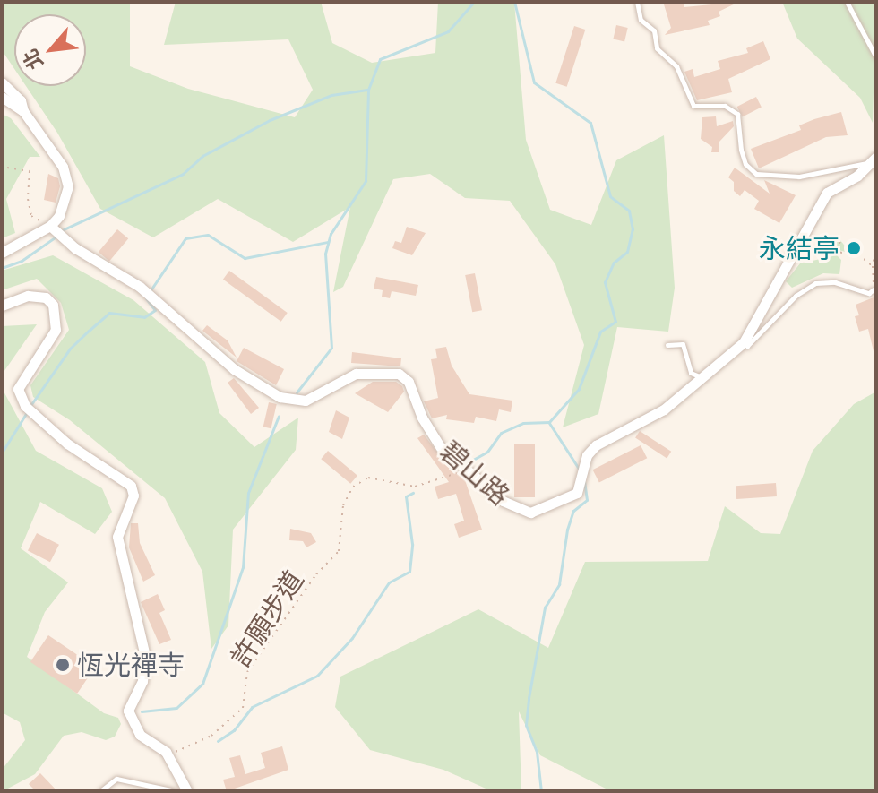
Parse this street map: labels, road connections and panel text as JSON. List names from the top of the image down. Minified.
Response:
{"streets":{"street":["碧山路"],"path":["許願步道"]},"crossings":[["碧山路","許願步道"]],"places":["永結亭","恆光禪寺"],"north":"bottom left"}
